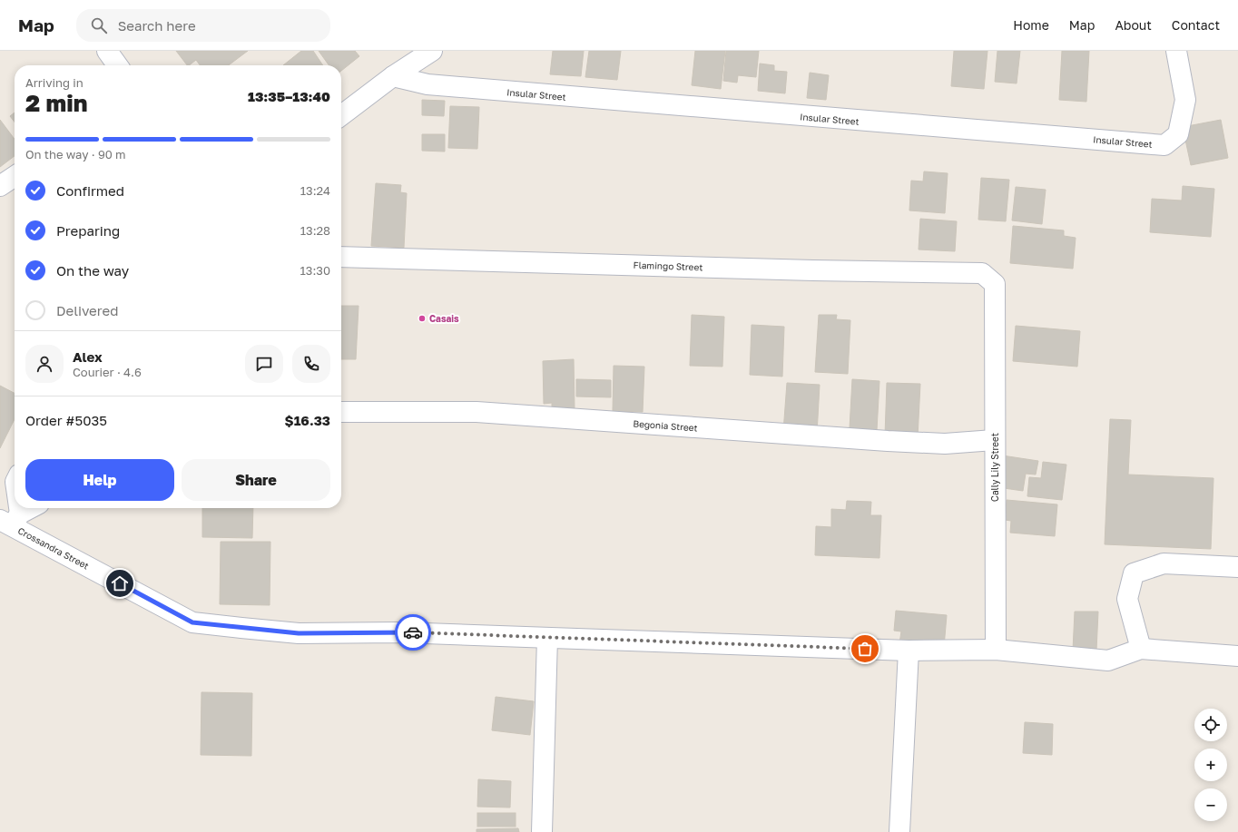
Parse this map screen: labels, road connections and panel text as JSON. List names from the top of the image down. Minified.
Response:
{"streets":{"street":["Insular Street","Flamingo Street","Begonia Street","Cally Lily Street","Crossandra Street"]},"crossings":[["Flamingo Street","Cally Lily Street"],["Begonia Street","Cally Lily Street"],["Cally Lily Street","Crossandra Street"]],"places":["Casais"],"page":{"header":"Map","search":"Search here","nav":["Home","Map","About","Contact"],"heading":["2 min","Arriving in","13:35–13:40"],"panel":["Alex","Courier · 4.6","Order #5035","$16.33"],"bar":"On the way · 90 m","list":[["Confirmed","13:24"],["Preparing","13:28"],["On the way","13:30"],"Delivered"],"buttons":["Help","Share"],"map_buttons":["+","−"]}}
